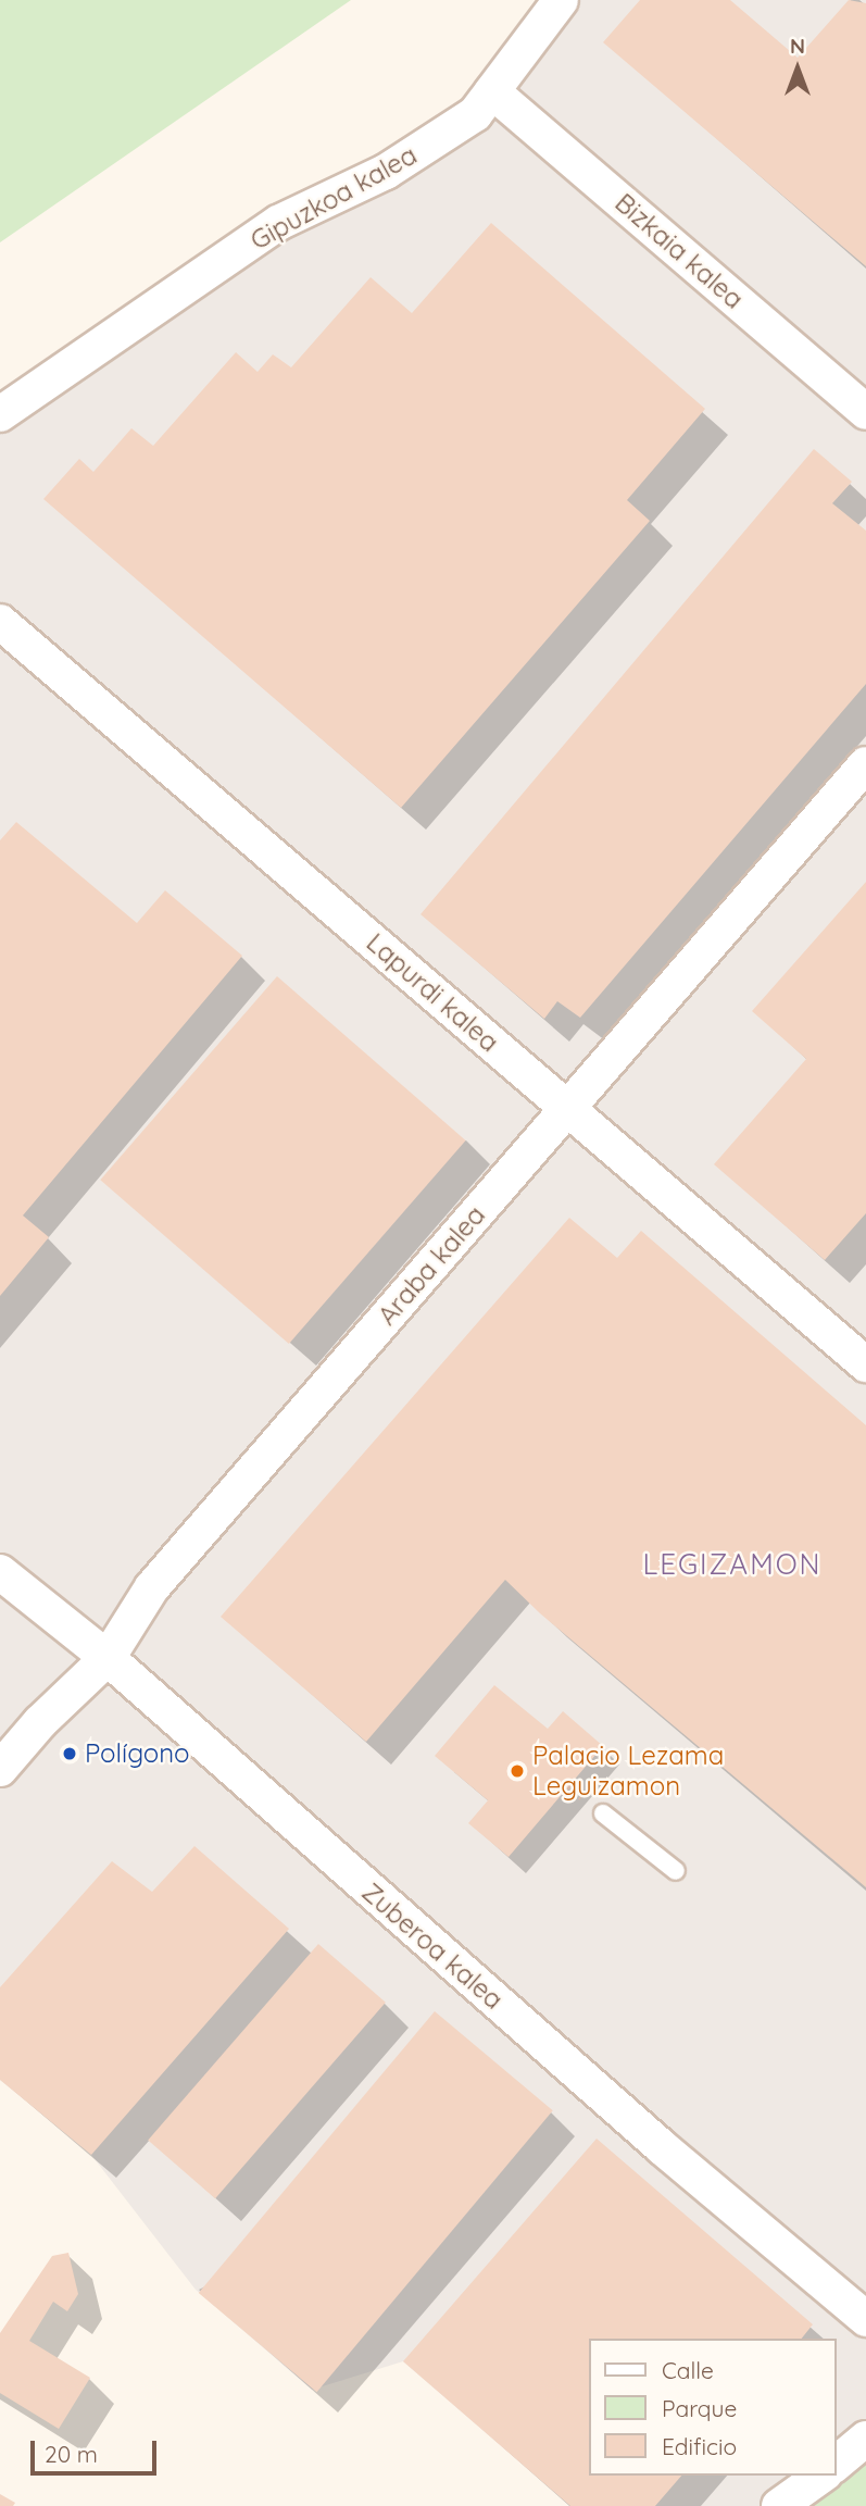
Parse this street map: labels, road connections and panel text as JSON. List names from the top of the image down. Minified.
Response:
{"streets":{"street":["Gipuzkoa kalea","Bizkaia kalea","Lapurdi kalea","Araba kalea","Zuberoa kalea"]},"crossings":[["Gipuzkoa kalea","Bizkaia kalea"],["Lapurdi kalea","Araba kalea"],["Araba kalea","Zuberoa kalea"]],"districts":["LEGIZAMON"],"places":["Polígono","Palacio Lezama Leguizamon"],"legend":["Calle","Parque","Edificio"],"scale_bar":"20 m","north":"top"}
